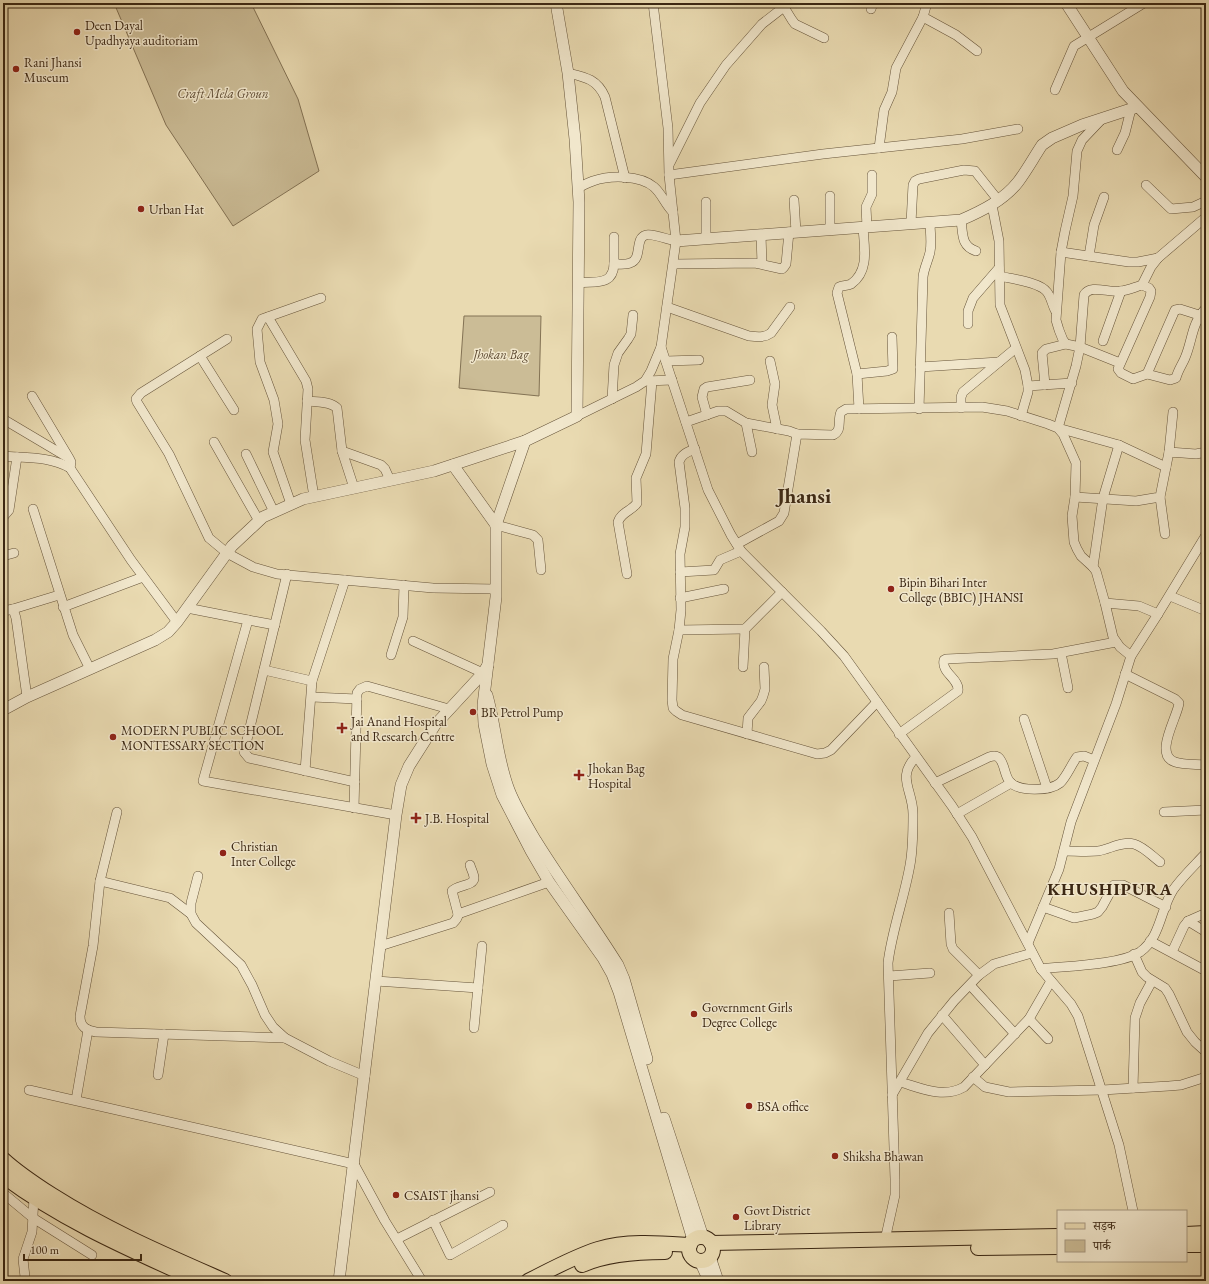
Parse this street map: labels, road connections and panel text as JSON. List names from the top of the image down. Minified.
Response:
{"districts":["Jhansi","KHUSHIPURA"],"parks":["Craft Mela Groun","Jhokan Bag"],"places":{"other":["Deen Dayal Upadhyaya auditoriam","Rani Jhansi Museum","Urban Hat","Bipin Bihari Inter College (BBIC) JHANSI","BR Petrol Pump","MODERN PUBLIC SCHOOL MONTESSARY SECTION","Christian Inter College","Government Girls Degree College","BSA office","Shiksha Bhawan","CSAIST jhansi","Govt District Library"],"health":["Jai Anand Hospital and Research Centre","Jhokan Bag Hospital","J.B. Hospital"]},"legend":["सड़क","पार्क"],"scale_bar":"100 m"}
